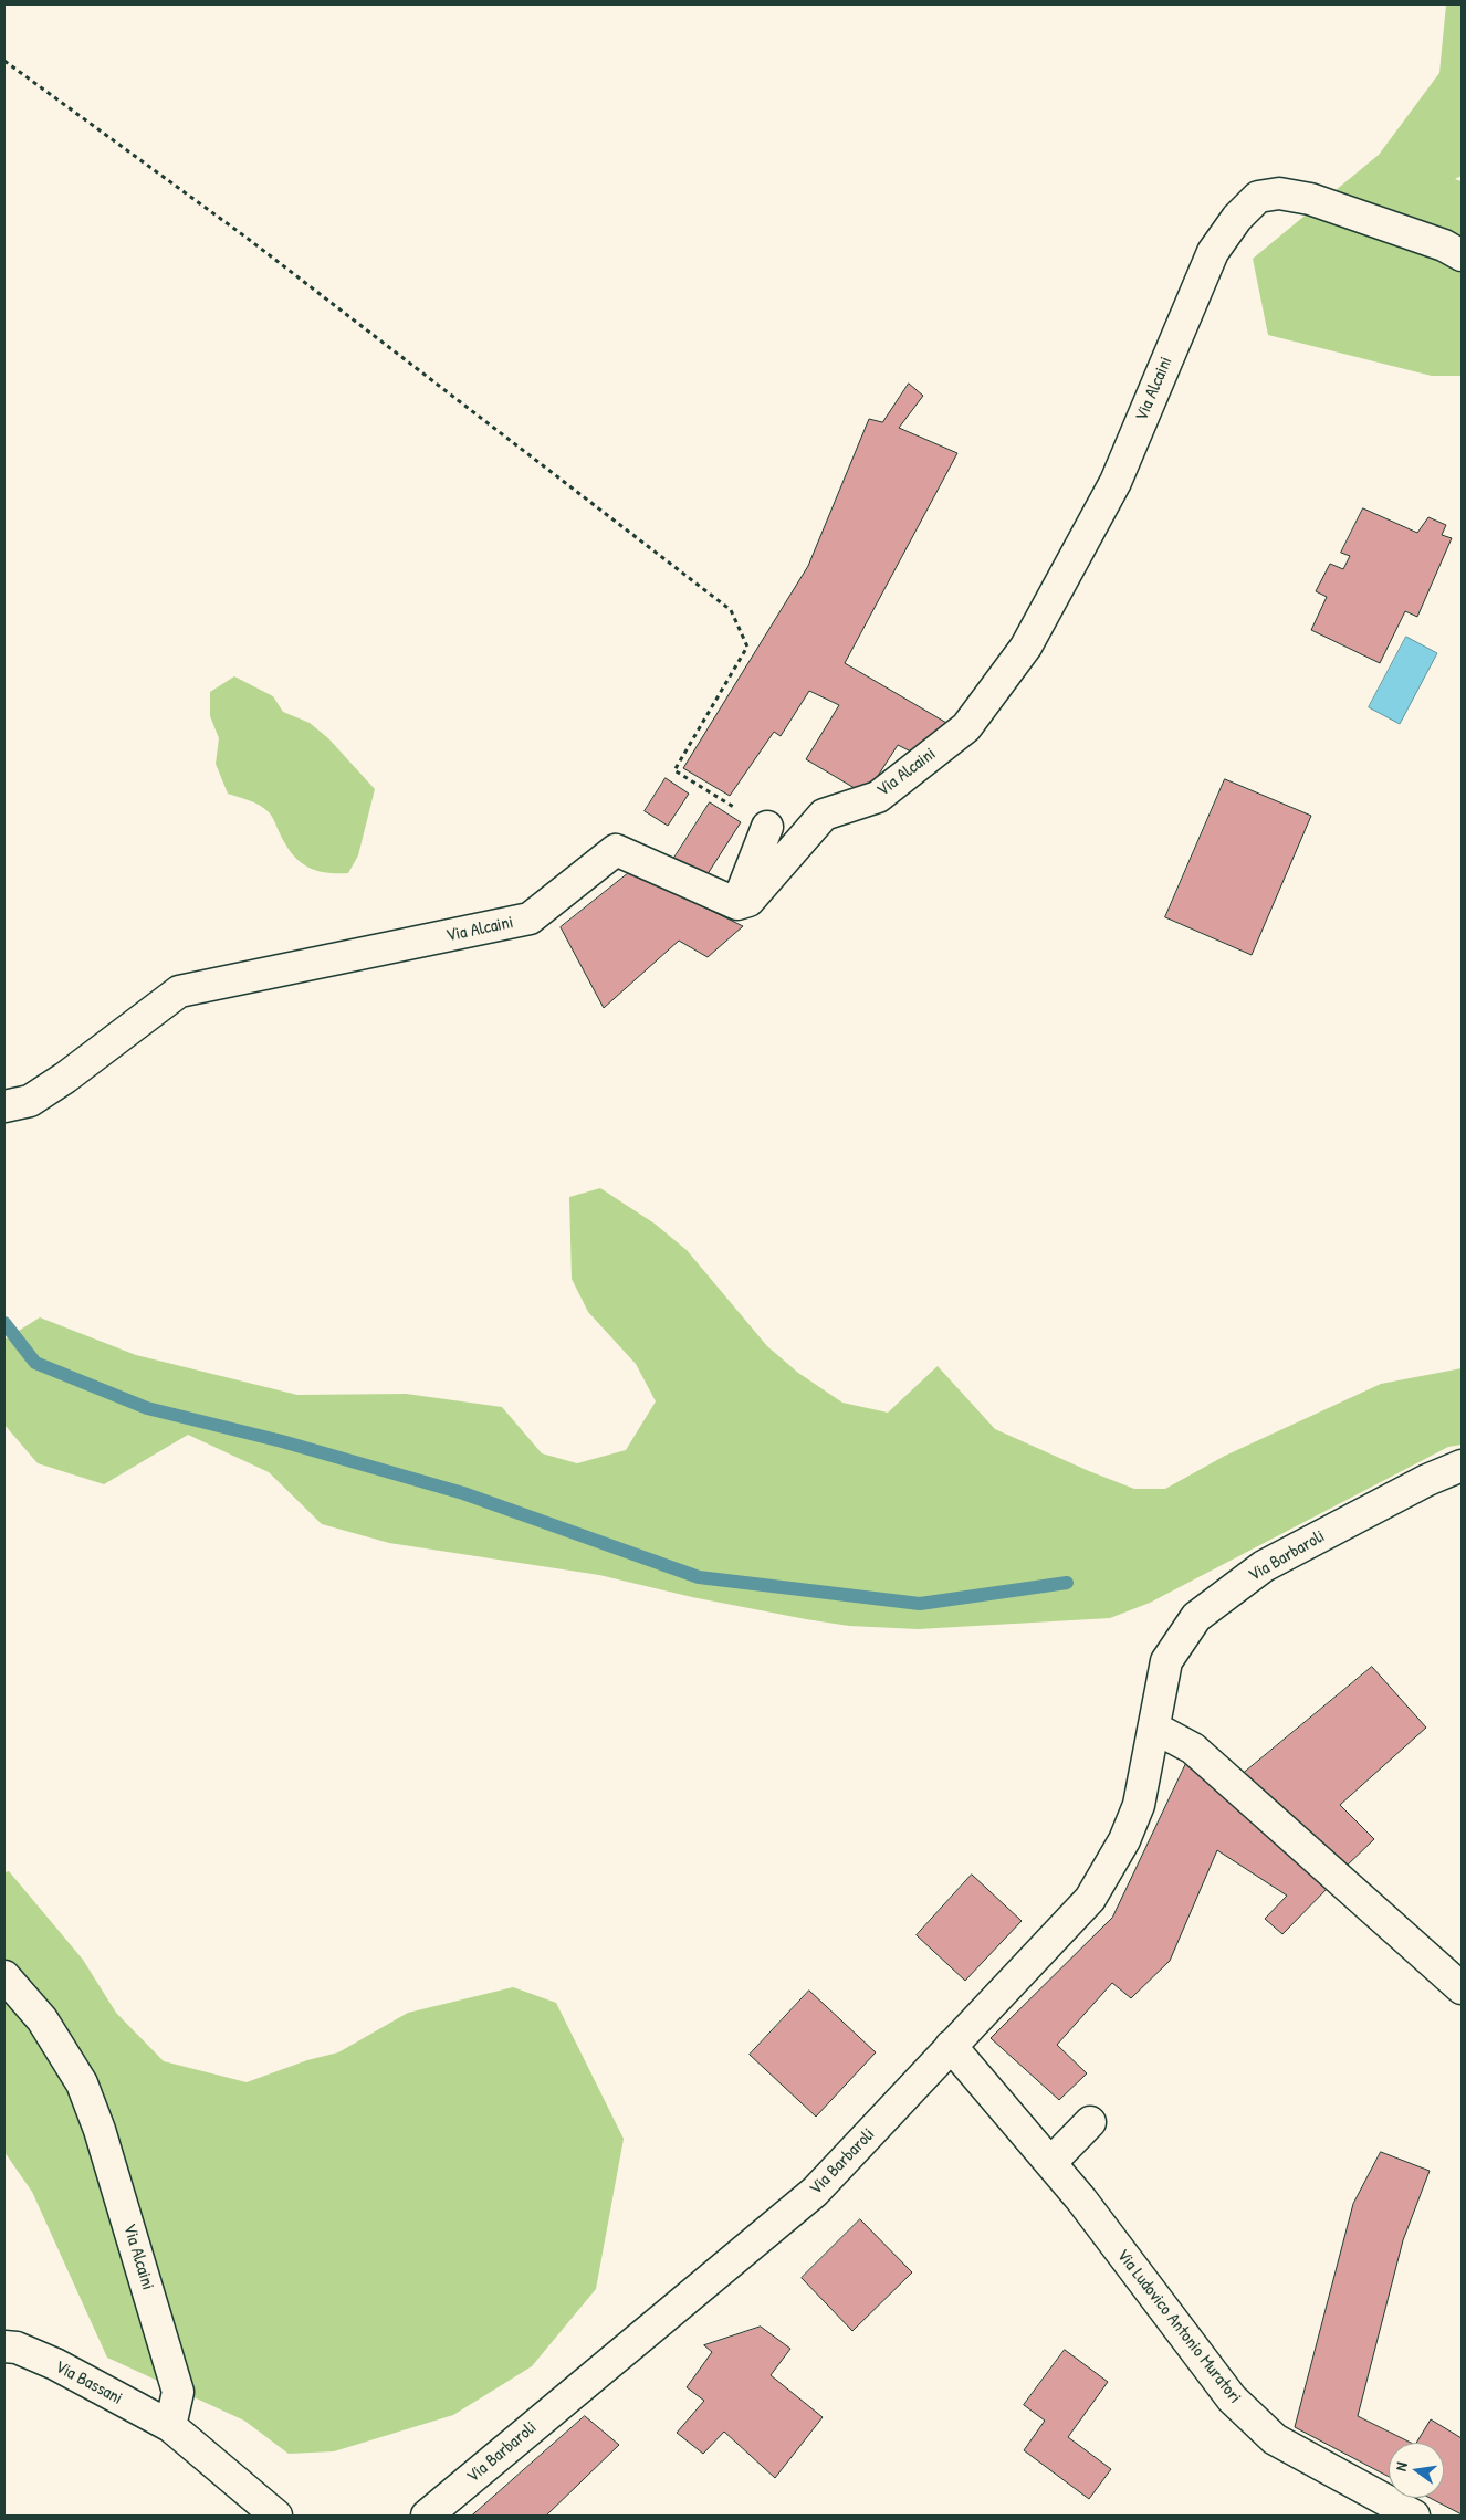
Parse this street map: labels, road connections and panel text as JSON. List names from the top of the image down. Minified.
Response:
{"streets":{"street":["Via Alcaini","Via Barbaroli","Via Ludovico Antonio Muratori","Via Bassani"]},"crossings":[["Via Alcaini","Via Bassani"],["Via Barbaroli","Via Ludovico Antonio Muratori"]],"north":"left"}
